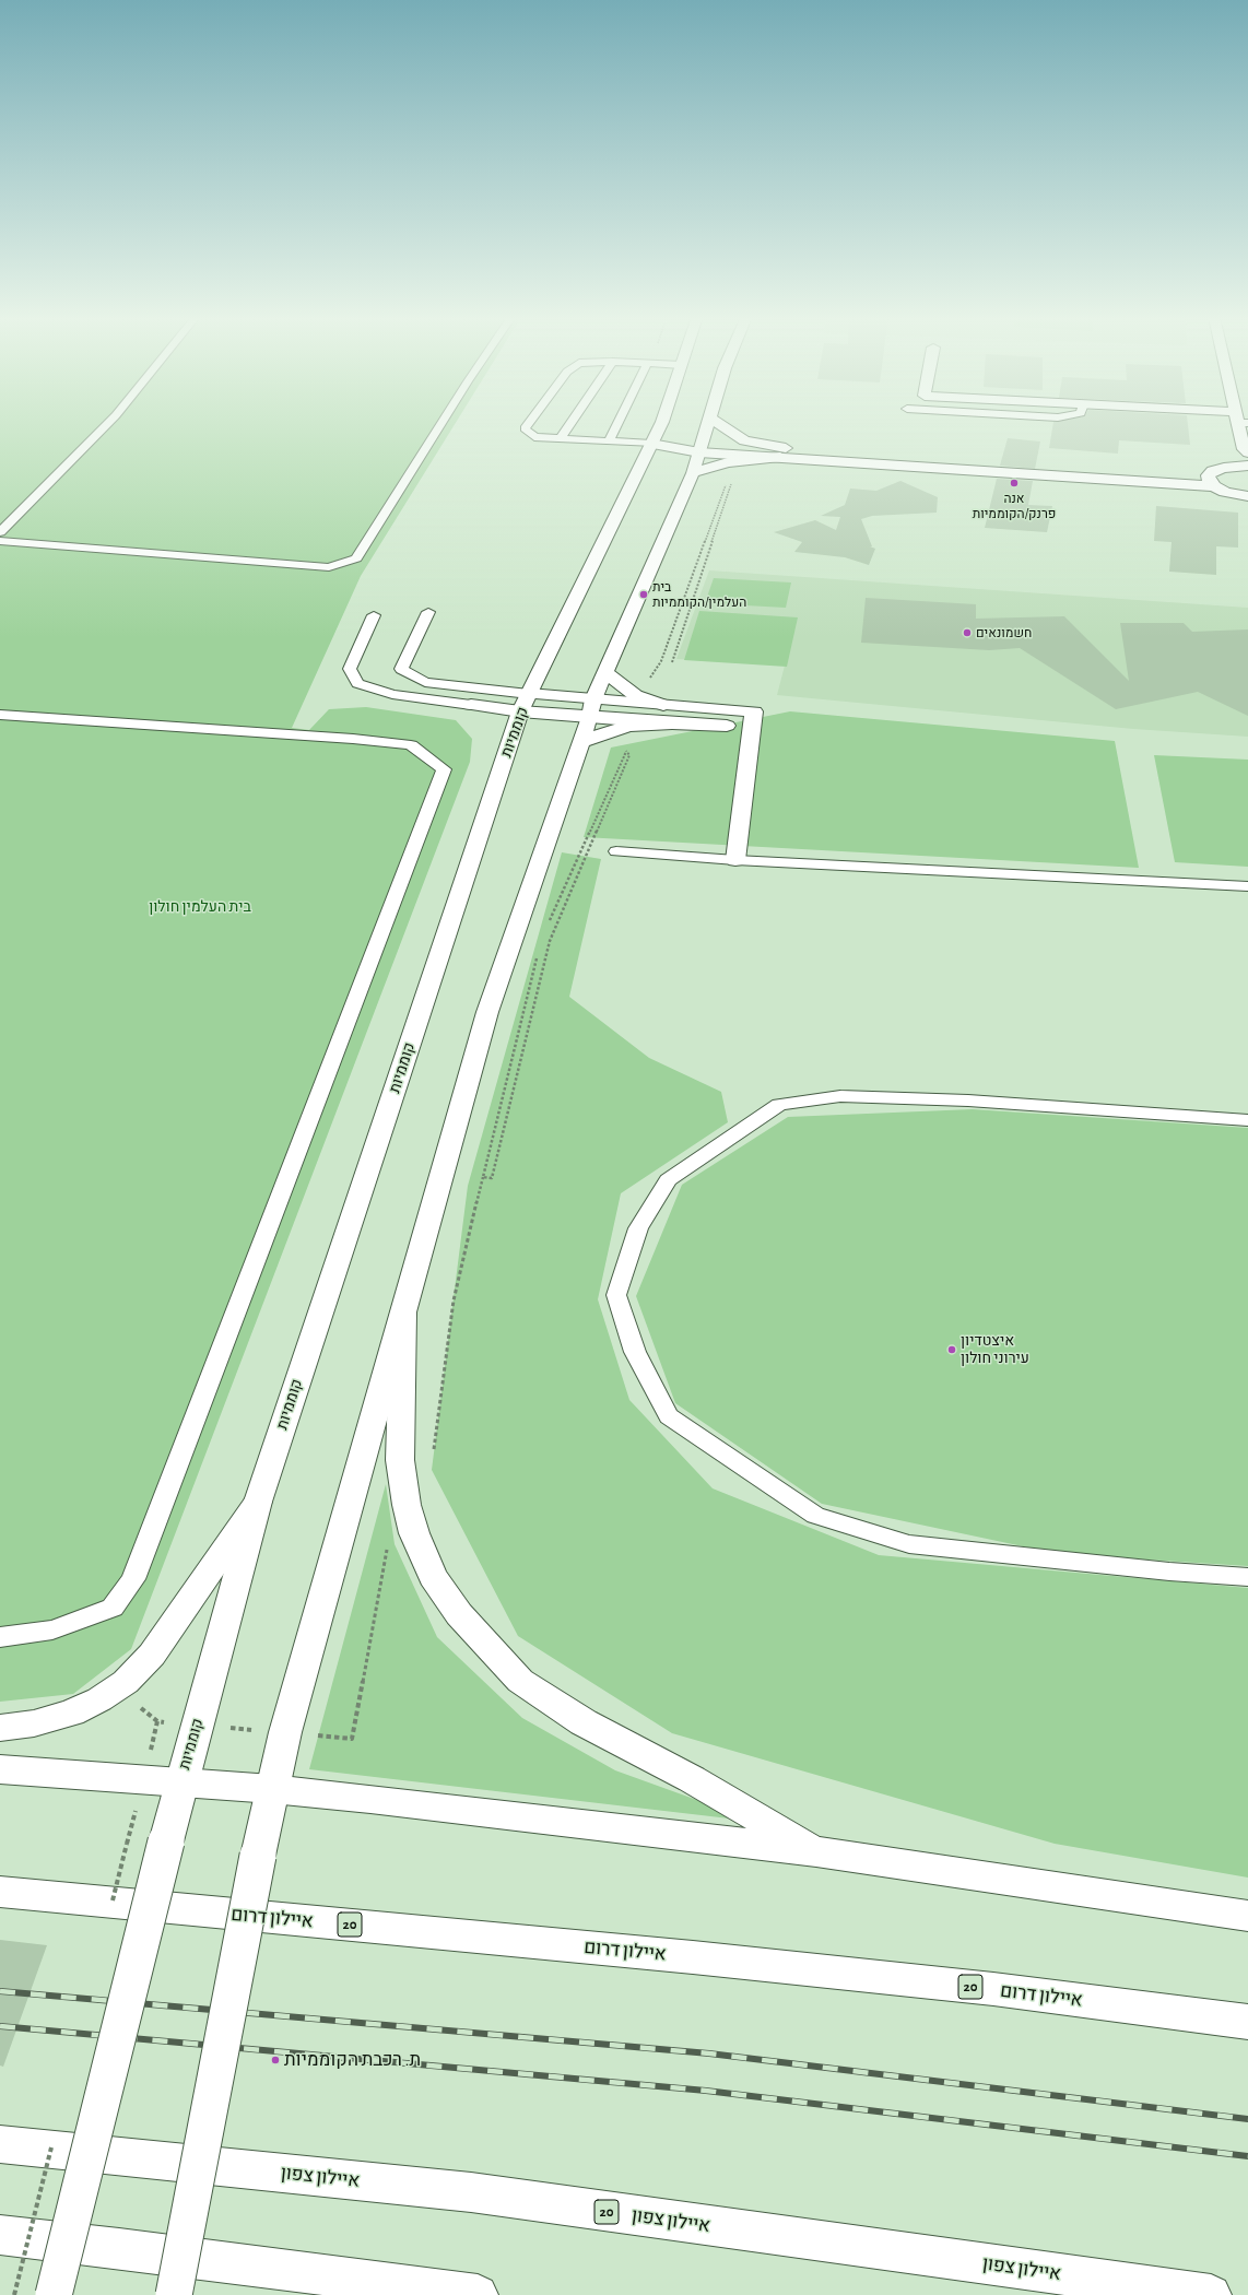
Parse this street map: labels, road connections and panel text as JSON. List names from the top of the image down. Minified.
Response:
{"streets":{"main road":["קוממיות","איילון דרום","20","איילון צפון"]},"parks":["בית העלמין חולון"],"places":["אנה פרנק/הקוממיות","בית העלמין/הקוממיות","חשמונאים","איצטדיון עירוני חולון","ת. רכבת הקוממיות"]}
